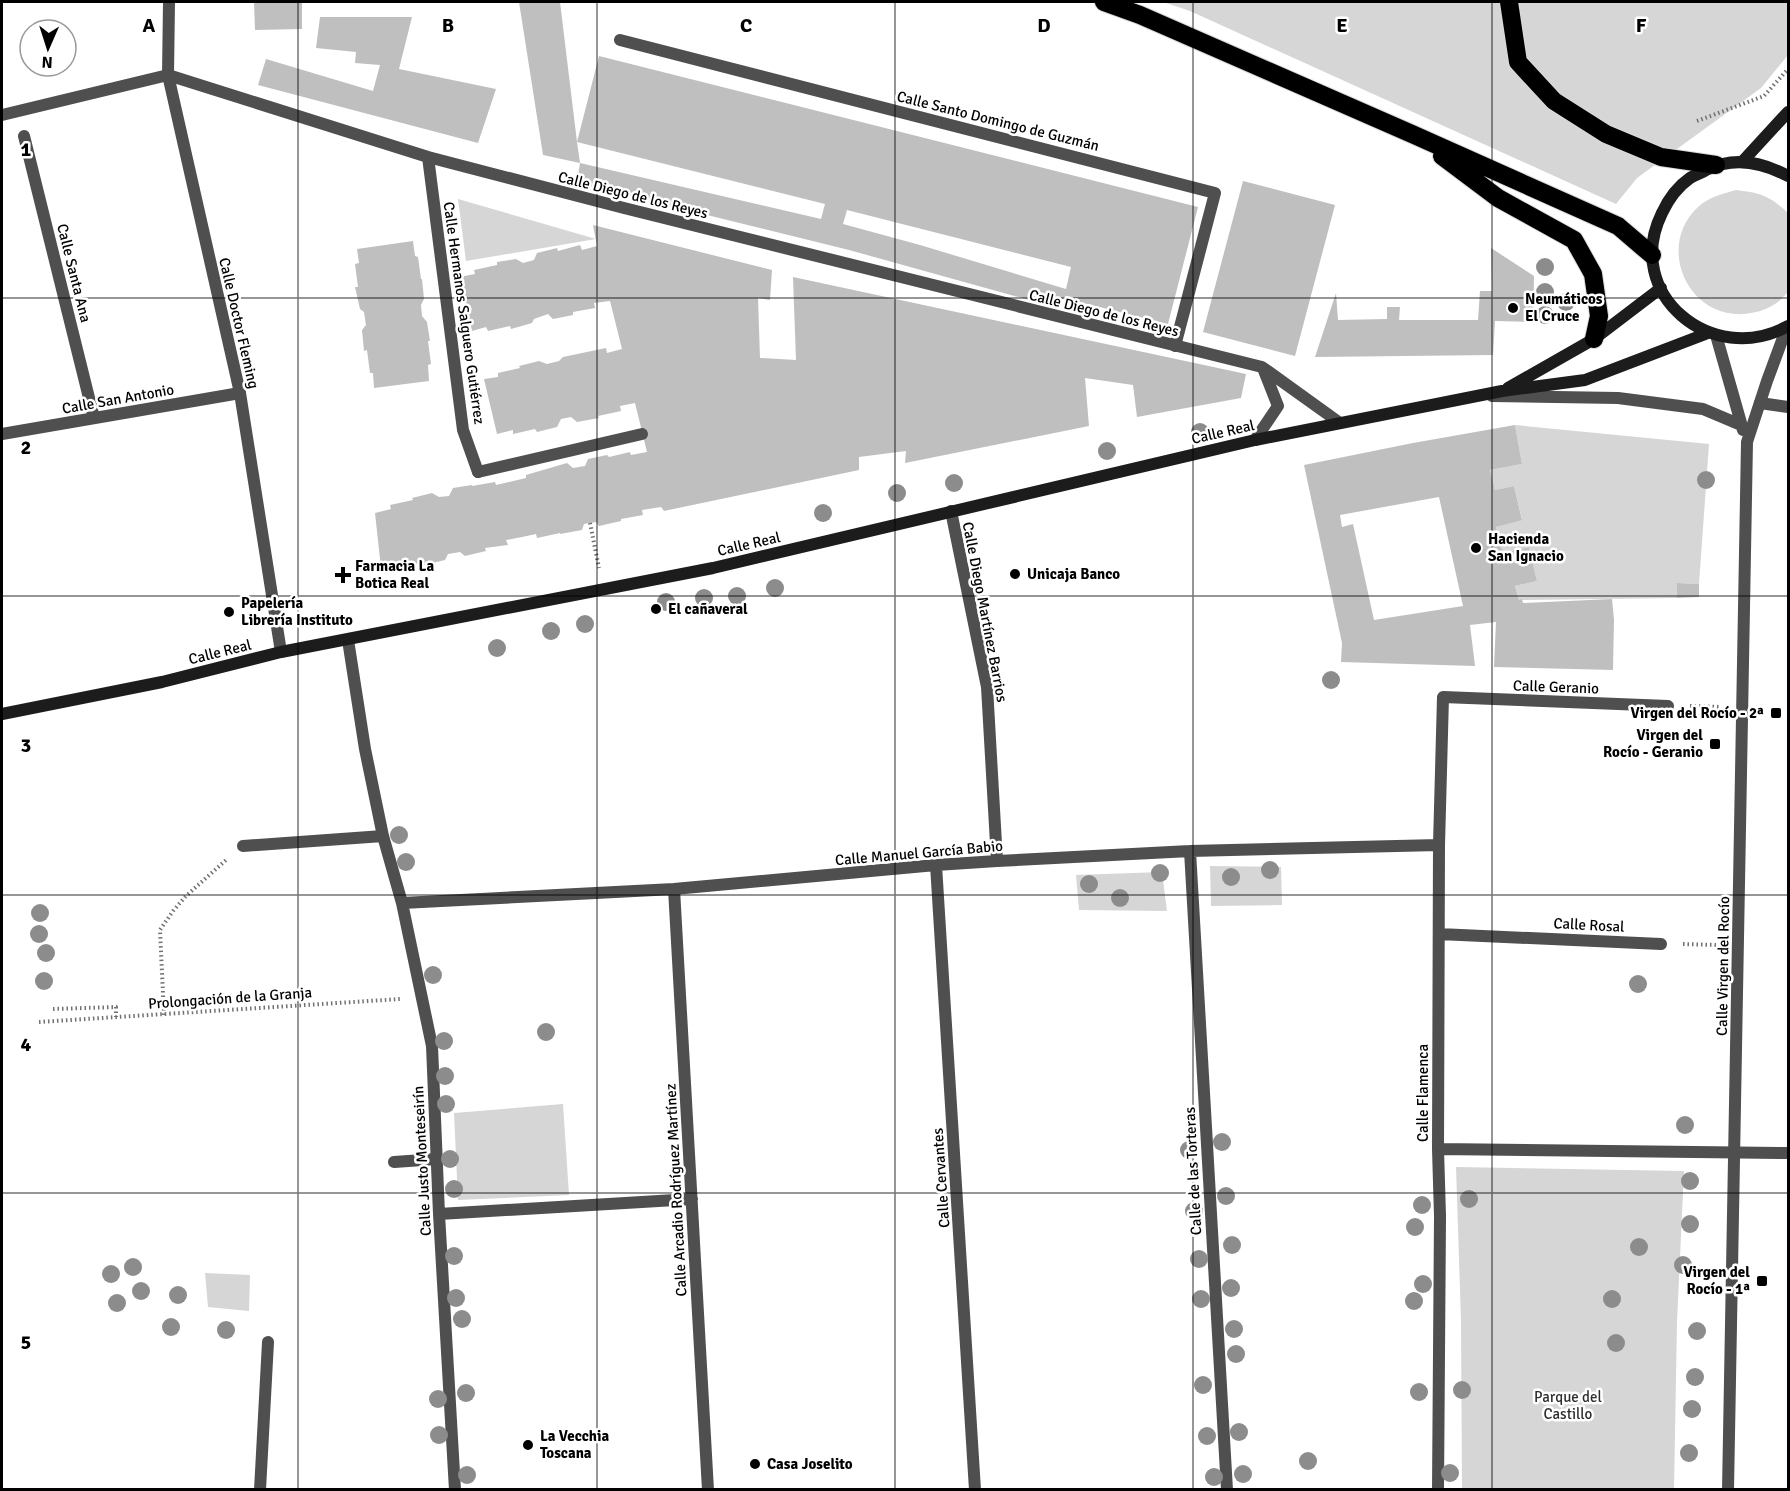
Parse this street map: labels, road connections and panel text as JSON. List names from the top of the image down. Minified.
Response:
{"streets":{"main road":["Calle Real"],"street":["Calle Santo Domingo de Guzmán","Calle Diego de los Reyes","Calle Santa Ana","Calle Hermanos Salguero Gutiérrez","Calle Doctor Fleming","Calle San Antonio","Calle Diego Martínez Barrios","Calle Geranio","Calle Manuel García Babio","Calle Rosal","Calle Virgen del Rocío","Calle Flamenca","Calle Justo Monteseirín","Calle de las Torteras","Calle Cervantes","Calle Arcadio Rodríguez Martínez"],"path":["Prolongación de la Granja"]},"crossings":[["Calle Santo Domingo de Guzmán","Calle Diego de los Reyes"],["Calle Diego de los Reyes","Calle Hermanos Salguero Gutiérrez"],["Calle Diego de los Reyes","Calle Doctor Fleming"],["Calle Diego de los Reyes","Calle Real"],["Calle Santa Ana","Calle San Antonio"],["Calle Doctor Fleming","Calle San Antonio"],["Calle Doctor Fleming","Calle Real"],["Calle Real","Calle Diego Martínez Barrios"],["Calle Real","Calle Justo Monteseirín"],["Calle Diego Martínez Barrios","Calle Manuel García Babio"],["Calle Geranio","Calle Flamenca"],["Calle Manuel García Babio","Calle Flamenca"],["Calle Manuel García Babio","Calle Justo Monteseirín"],["Calle Manuel García Babio","Calle de las Torteras"],["Calle Manuel García Babio","Calle Cervantes"],["Calle Manuel García Babio","Calle Arcadio Rodríguez Martínez"],["Calle Rosal","Calle Flamenca"],["Prolongación de la Granja","Calle Justo Monteseirín"]],"parks":["Parque del Castillo"],"places":{"other":["Neumáticos El Cruce","Hacienda San Ignacio","Unicaja Banco","El cañaveral","Papelería Librería Instituto","La Vecchia Toscana","Casa Joselito"],"health":["Farmacia La Botica Real"],"transit":["Virgen del Rocío - 2ª","Virgen del Rocío - Geranio","Virgen del Rocío - 1ª"]},"north":"bottom","grid":{"columns":["A","B","C","D","E","F"],"rows":["1","2","3","4","5"]}}
